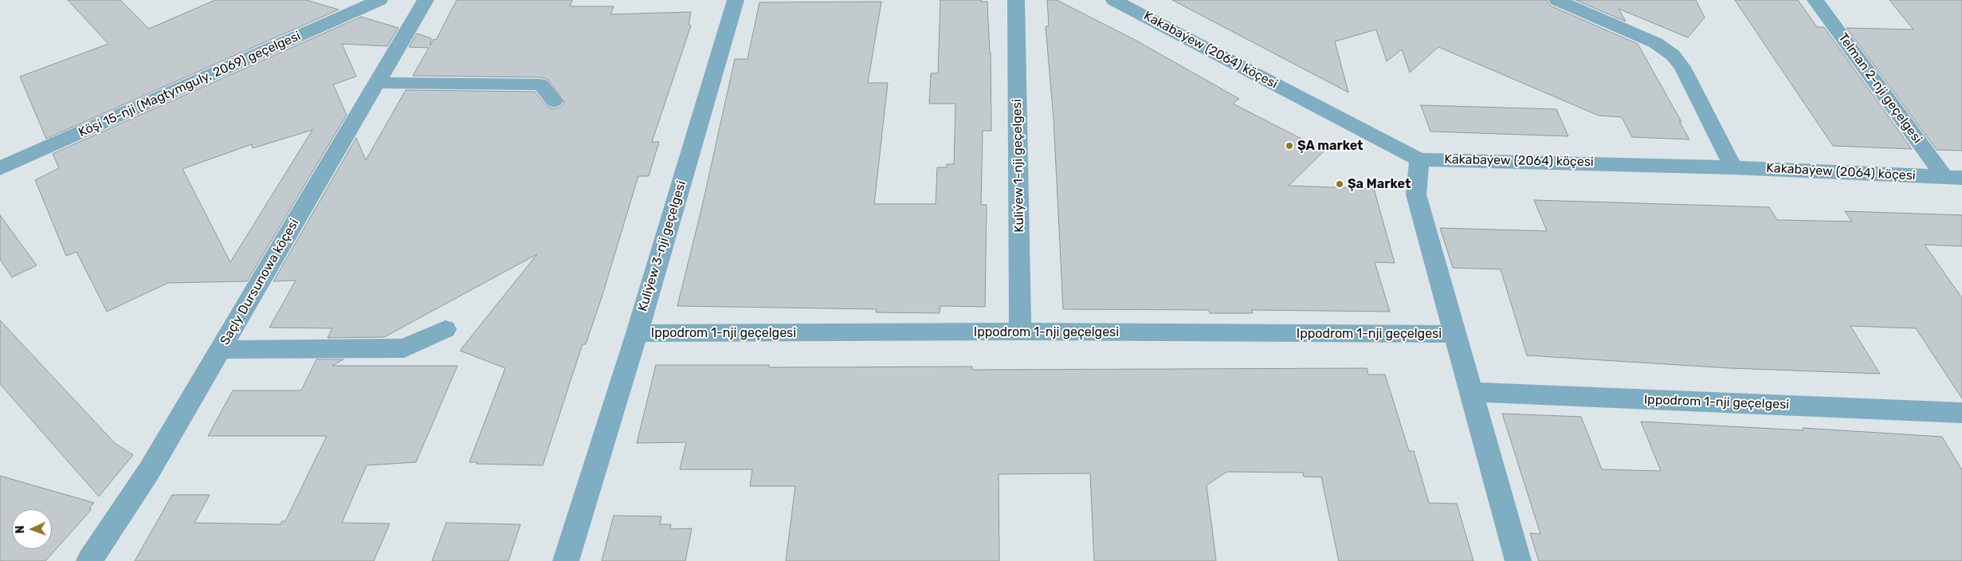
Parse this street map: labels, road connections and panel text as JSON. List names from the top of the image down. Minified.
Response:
{"streets":{"street":["Kakabaýew (2064) köçesi","Köşi 15-nji (Magtymguly, 2069) geçelgesi","Telman 2-nji geçelgesi","Kuliýew 1-nji geçelgesi","Kuliýew 3-nji geçelgesi","Saçly Dursunowa köçesi","Ippodrom 1-nji geçelgesi"]},"crossings":[["Kakabaýew (2064) köçesi","Telman 2-nji geçelgesi"],["Kuliýew 1-nji geçelgesi","Ippodrom 1-nji geçelgesi"],["Kuliýew 3-nji geçelgesi","Ippodrom 1-nji geçelgesi"]],"places":["ŞA market","Şa Market"],"north":"left"}
